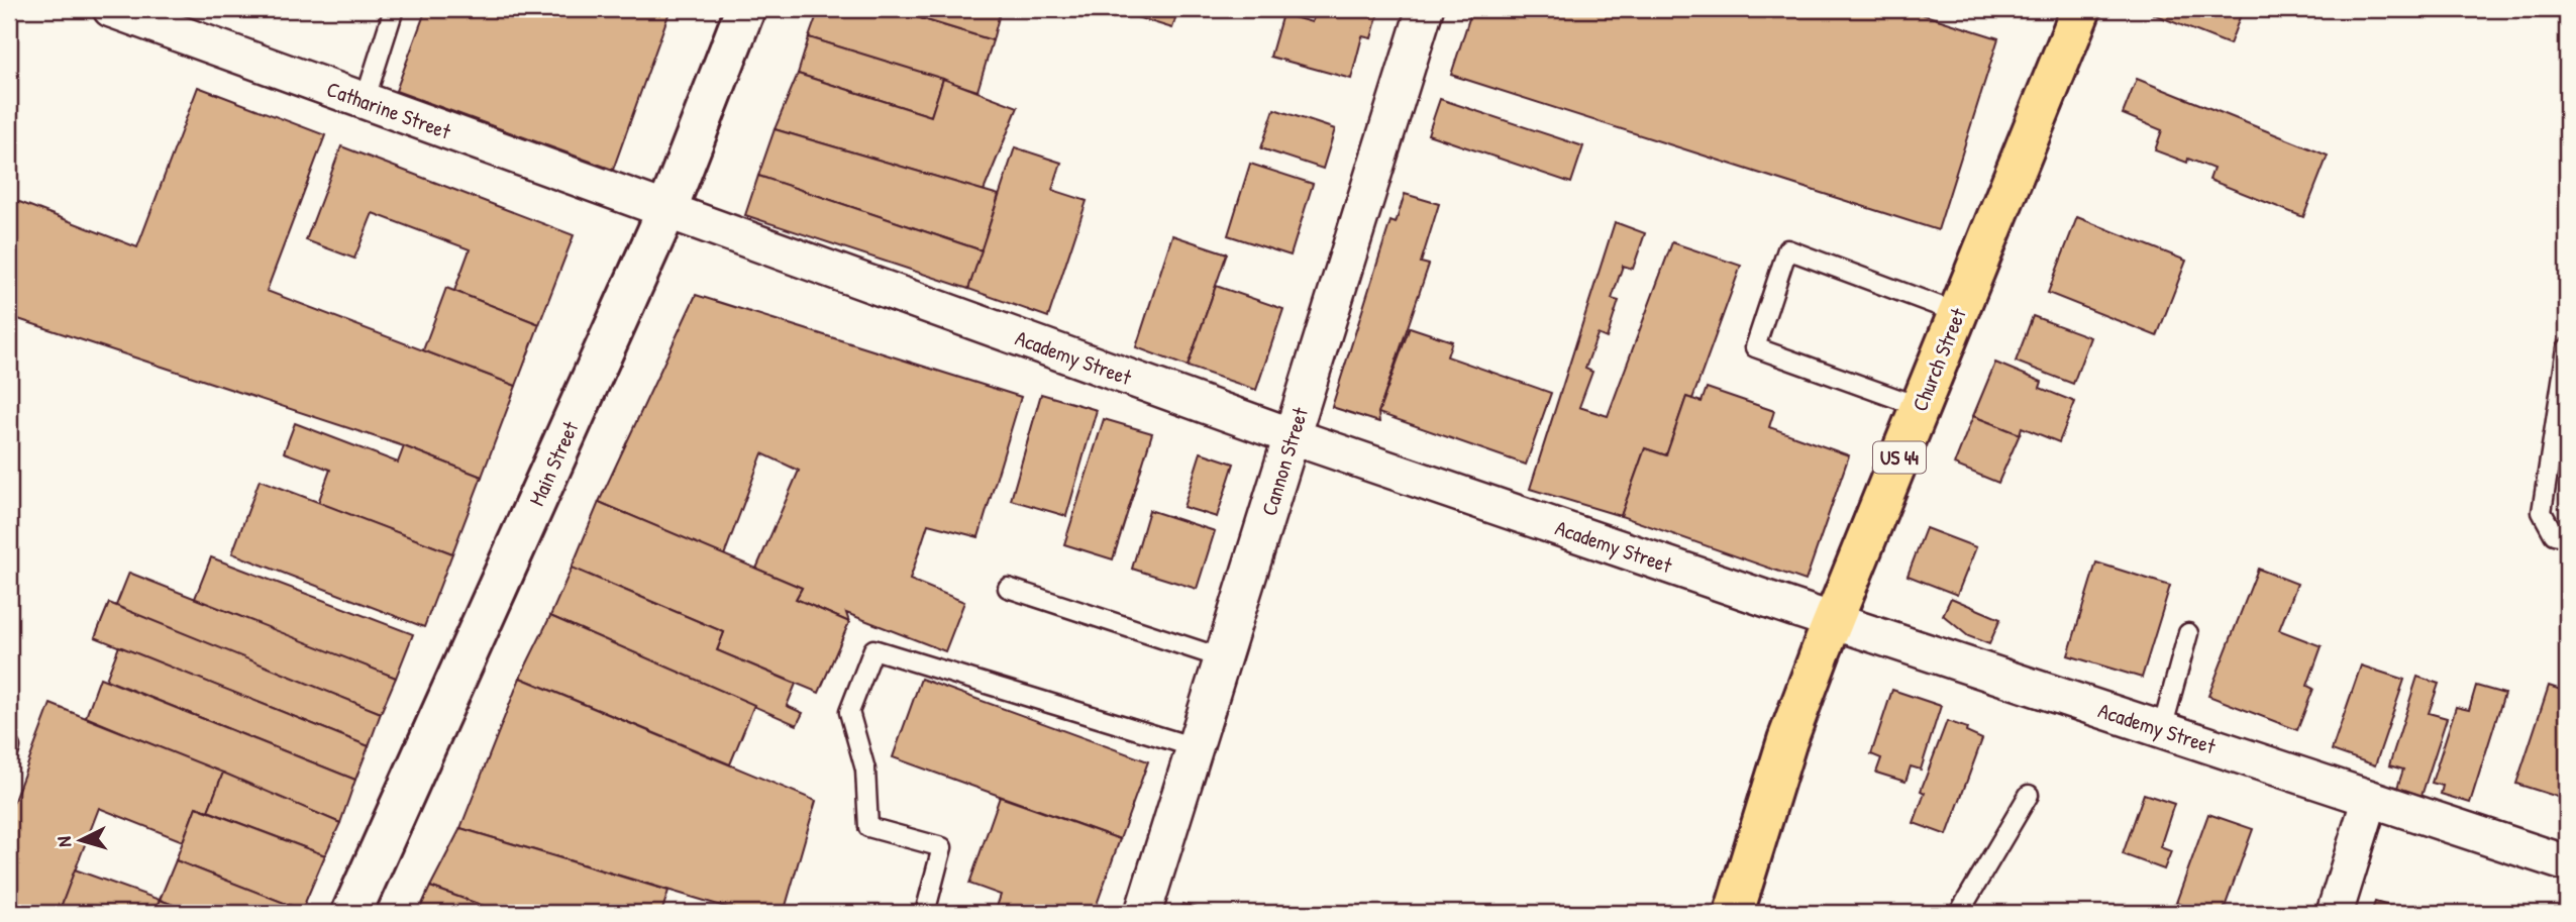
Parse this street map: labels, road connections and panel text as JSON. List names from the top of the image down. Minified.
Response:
{"streets":{"highway":["Church Street","US 44"],"street":["Catharine Street","Academy Street","Cannon Street","Main Street"]},"crossings":[["Catharine Street","Academy Street"],["Catharine Street","Main Street"],["Academy Street","Church Street"],["Academy Street","Cannon Street"],["Academy Street","Main Street"]],"north":"left"}
